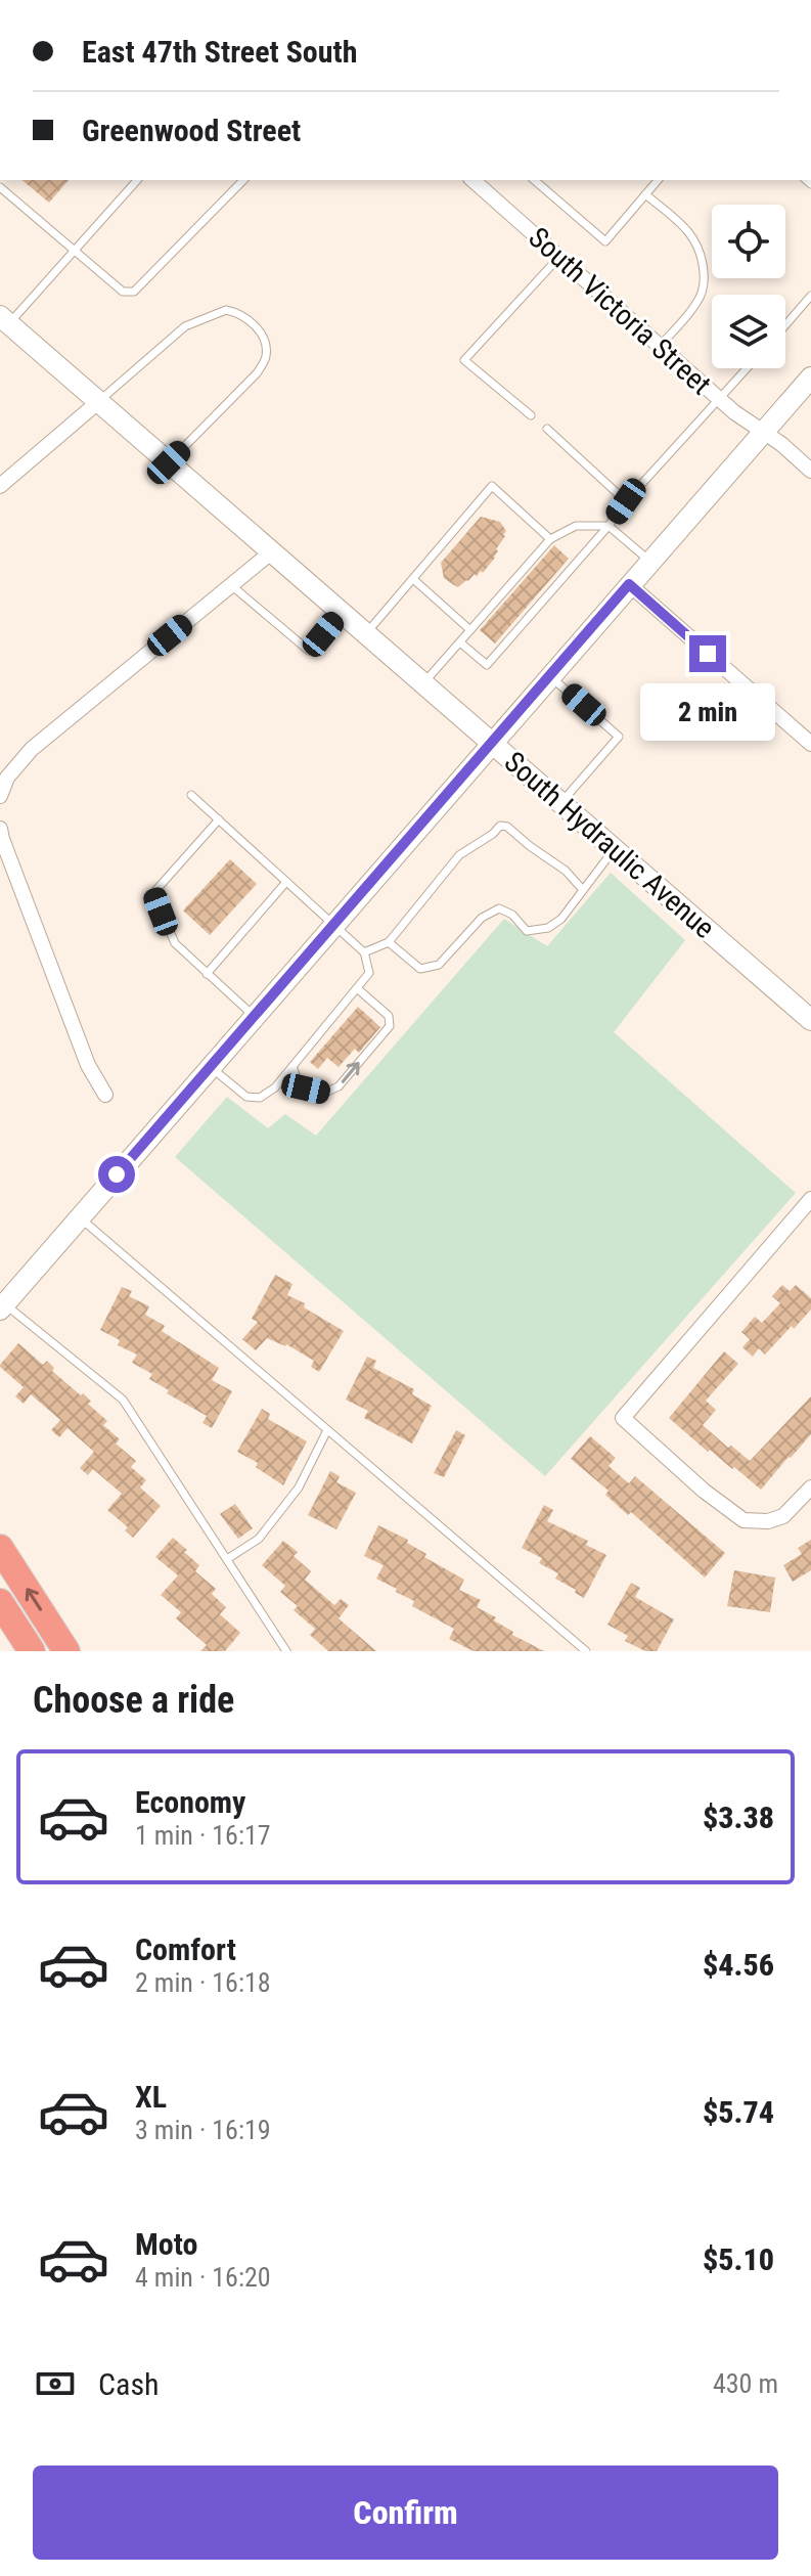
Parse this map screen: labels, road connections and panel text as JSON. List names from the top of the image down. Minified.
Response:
{"streets":{"main road":["South Hydraulic Avenue"],"street":["South Victoria Street"]},"page":{"banner":["East 47th Street South","Greenwood Street"],"bubble":"2 min","heading":"Choose a ride","list":[{"name":"Economy","note":"1 min · 16:17","value":"$3.38"},{"name":"Comfort","note":"2 min · 16:18","value":"$4.56"},{"name":"XL","note":"3 min · 16:19","value":"$5.74"},{"name":"Moto","note":"4 min · 16:20","value":"$5.10"}],"pay":["Cash","430 m"],"buttons":"Confirm"}}
